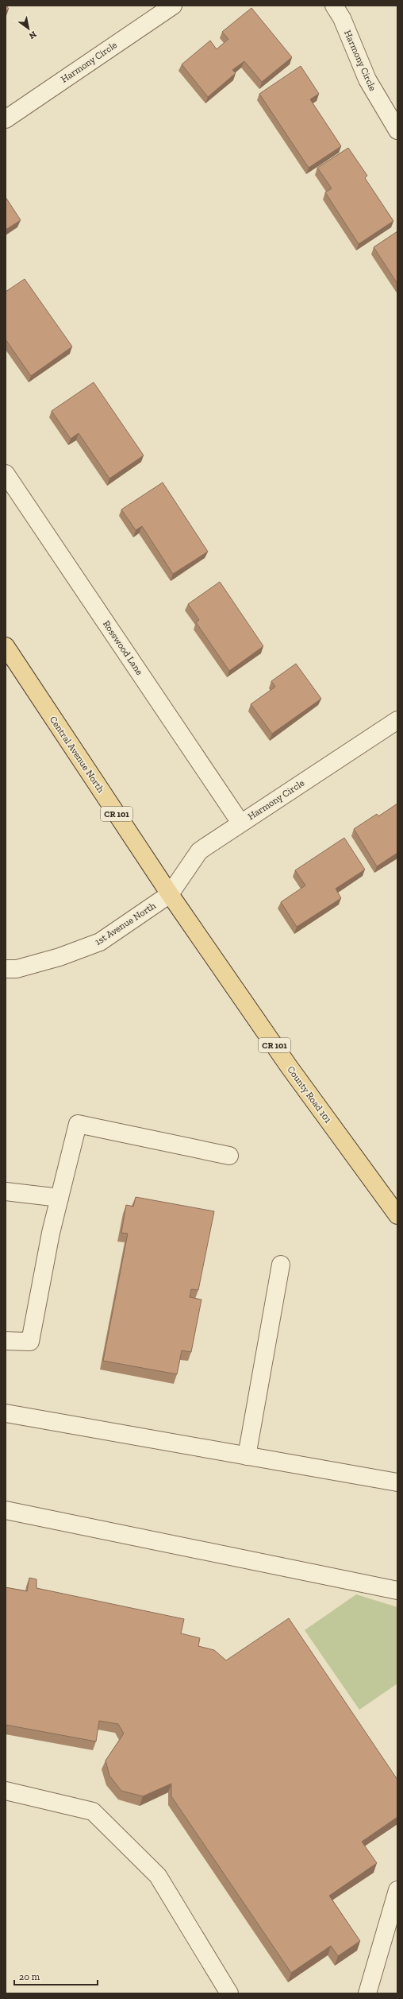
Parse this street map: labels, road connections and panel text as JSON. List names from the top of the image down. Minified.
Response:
{"streets":{"main road":["Central Avenue North","CR 101","County Road 101"],"street":["Harmony Circle","Rosswood Lane","1st Avenue North"]},"crossings":[["Harmony Circle","Rosswood Lane"],["Harmony Circle","Central Avenue North"],["Harmony Circle","1st Avenue North"],["Harmony Circle","County Road 101"],["Central Avenue North","1st Avenue North"],["Central Avenue North","County Road 101"],["1st Avenue North","County Road 101"]],"scale_bar":"20 m","north":"bottom right"}
